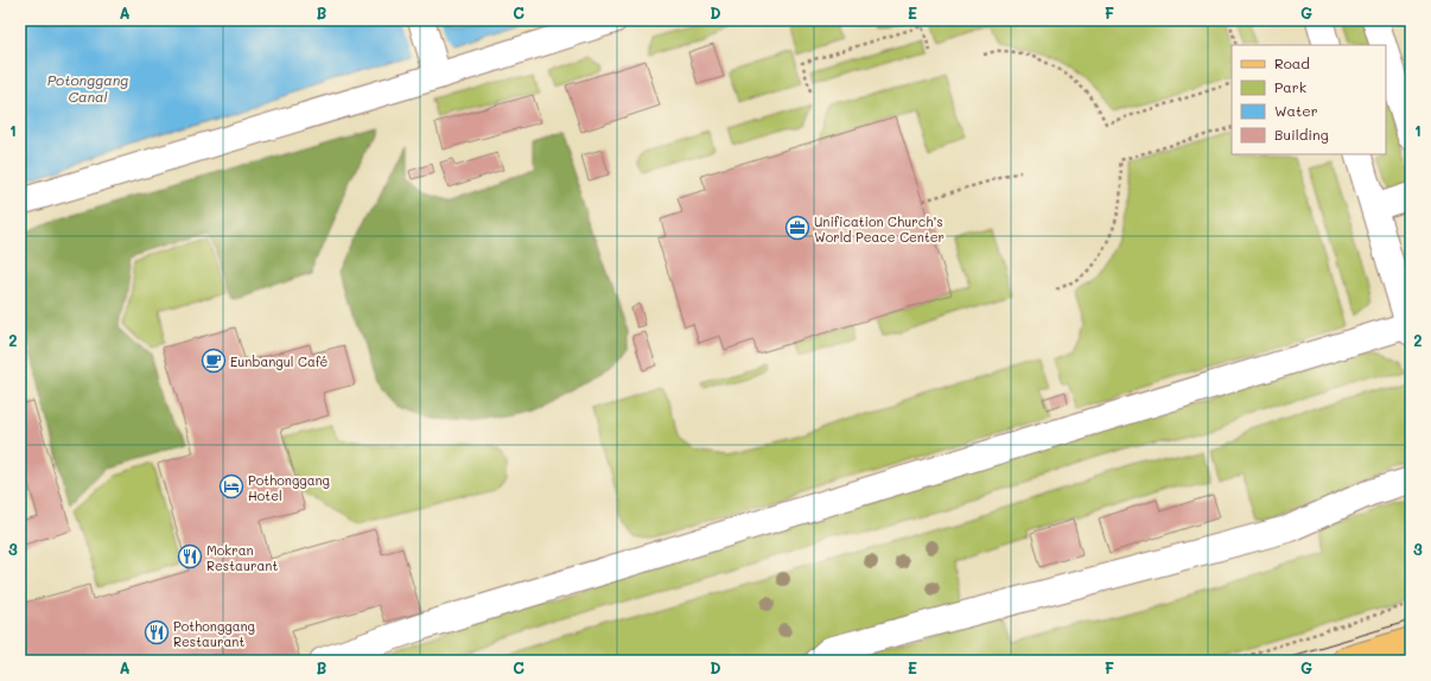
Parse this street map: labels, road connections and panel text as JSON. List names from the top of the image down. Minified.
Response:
{"water":["Potonggang Canal"],"places":{"office":["Unification Church’s World Peace Center"],"cafe":["Eunbangul Café"],"hotel":["Pothonggang Hotel"],"restaurant":["Mokran Restaurant","Pothonggang Restaurant"]},"legend":["Road","Park","Water","Building"],"grid":{"columns":["A","B","C","D","E","F","G"],"rows":["1","2","3"]}}
